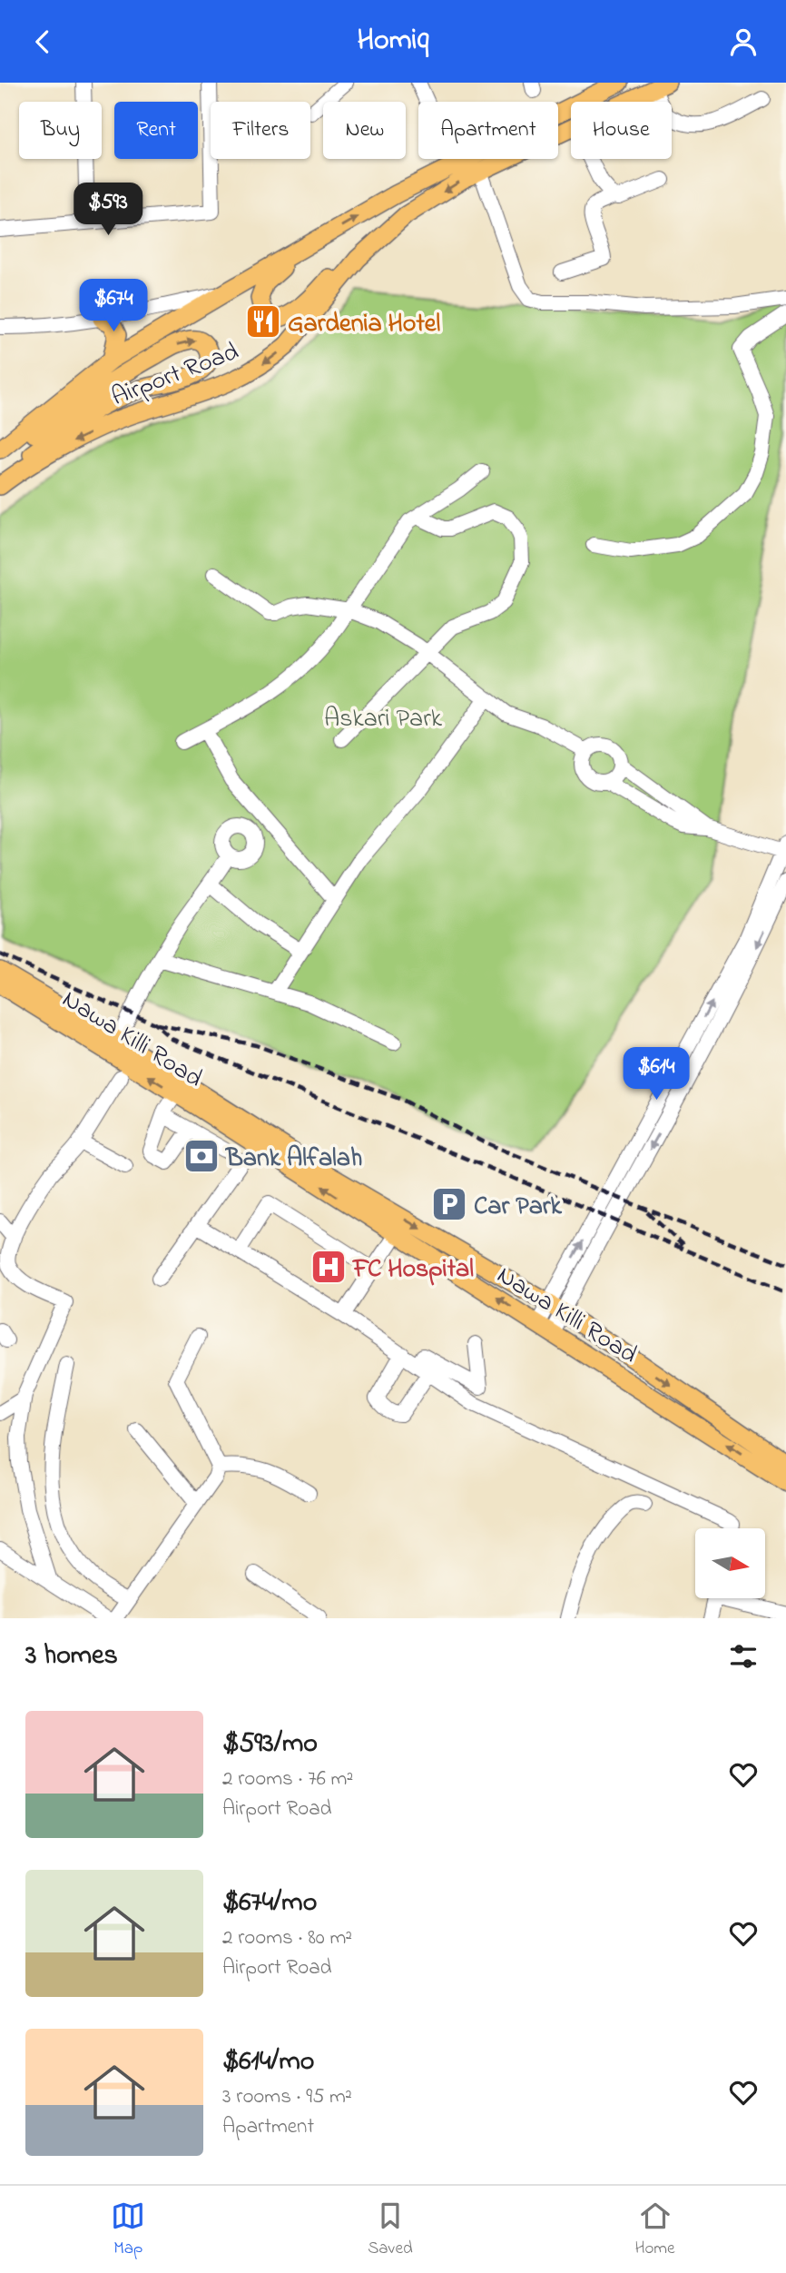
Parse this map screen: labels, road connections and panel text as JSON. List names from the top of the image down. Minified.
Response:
{"streets":{"main road":["Airport Road","Nawa Killi Road"]},"parks":["Askari Park"],"places":{"restaurant":["Gardenia Hotel"],"bank":["Bank Alfalah"],"parking":["Car Park"],"hospital":["FC Hospital"]},"north":"right","page":{"header":"Homiq","chip":["Buy","Rent","Filters","New","Apartment","House"],"price":["$593","$674","$614"],"heading":"3 homes","list":[{"name":"$593/mo","note":"2 rooms · 76 m² · Airport Road"},{"name":"$674/mo","note":"2 rooms · 80 m² · Airport Road"},{"name":"$614/mo","note":"3 rooms · 95 m² · Apartment"}],"tabs":["Map","Saved","Home"]}}
